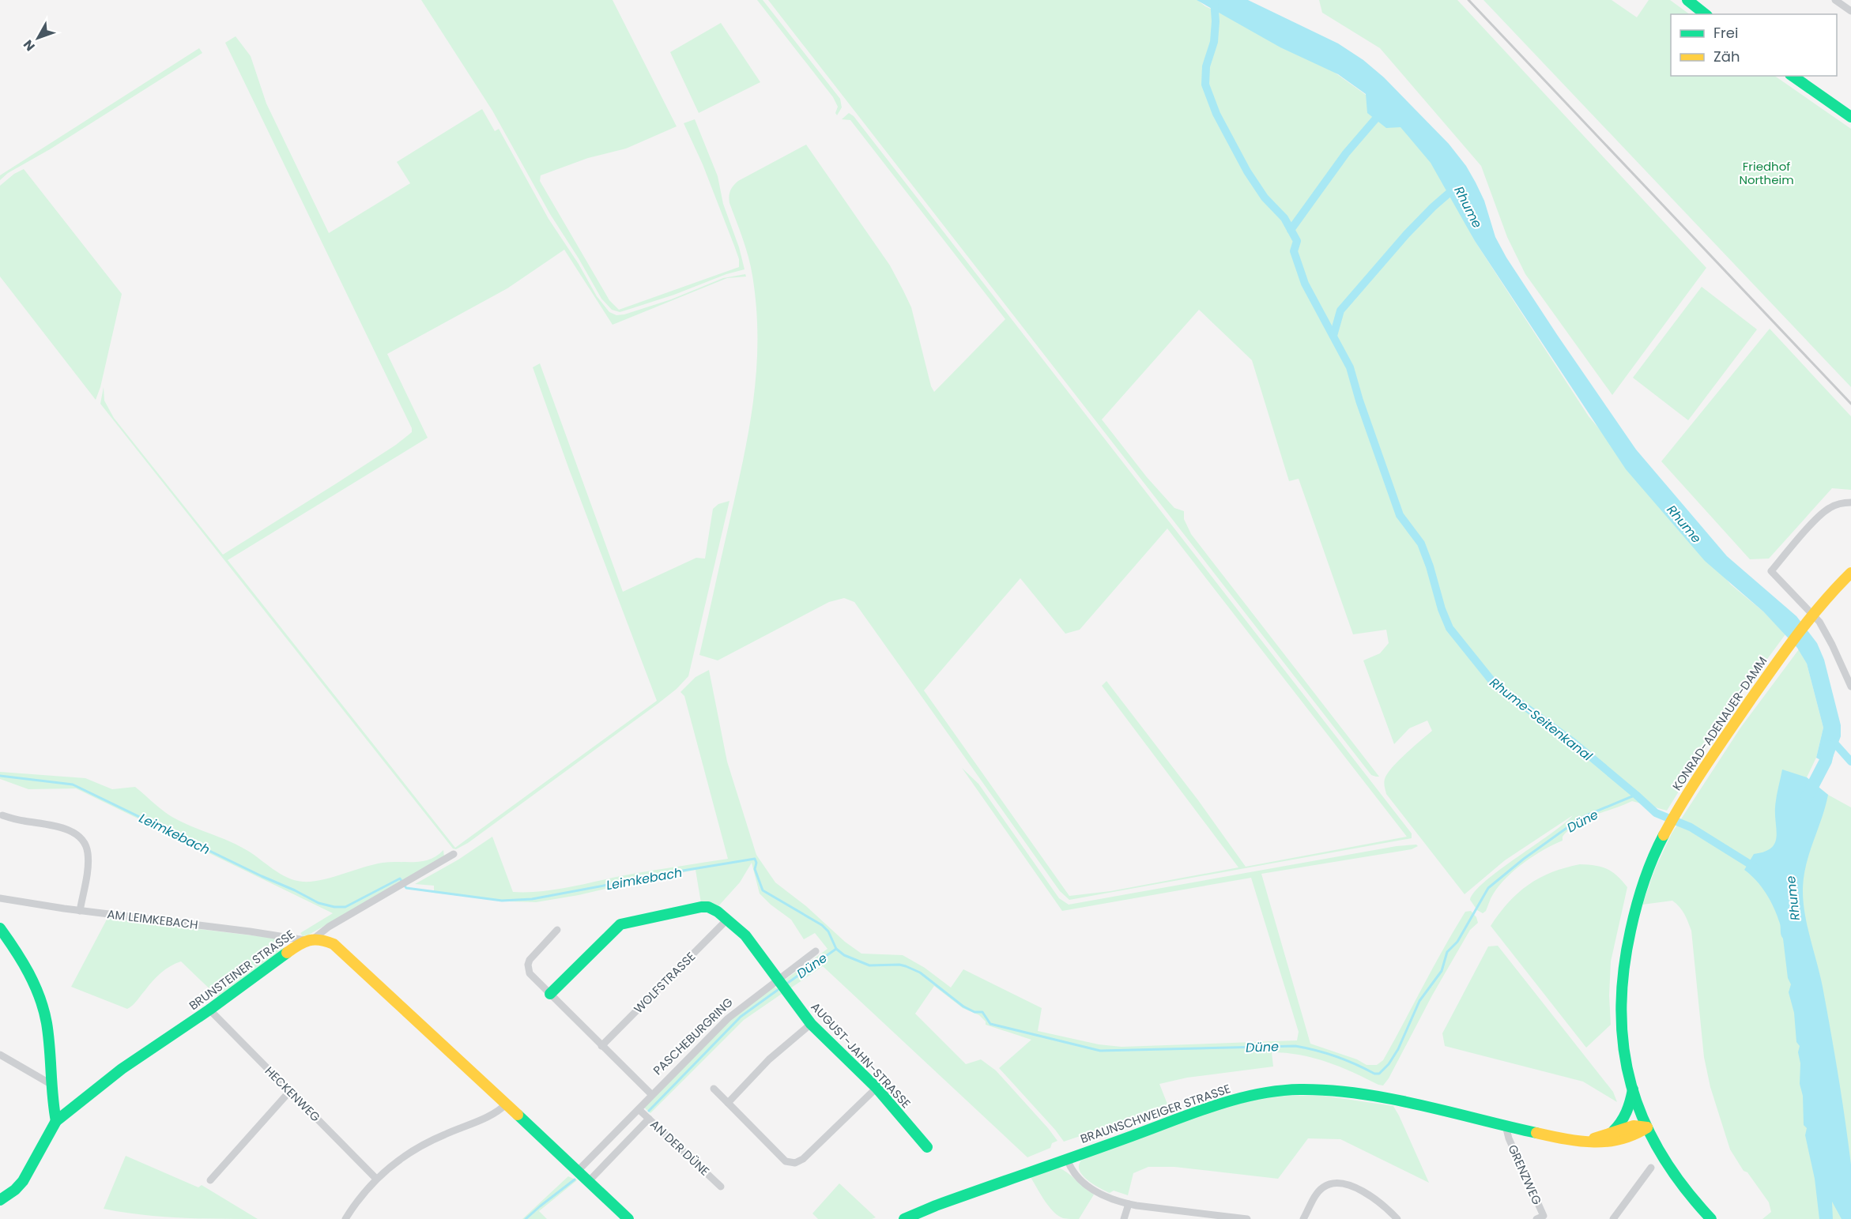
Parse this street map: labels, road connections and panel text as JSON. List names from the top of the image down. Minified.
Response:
{"streets":{"main road":["KONRAD-ADENAUER-DAMM","BRUNSTEINER STRASSE","AUGUST-JAHN-STRASSE","BRAUNSCHWEIGER STRASSE"],"street":["AM LEIMKEBACH","WOLFSTRASSE","PASCHEBURGRING","HECKENWEG","AN DER DÜNE","GRENZWEG"]},"crossings":[["KONRAD-ADENAUER-DAMM","BRAUNSCHWEIGER STRASSE"],["AM LEIMKEBACH","BRUNSTEINER STRASSE"],["BRUNSTEINER STRASSE","PASCHEBURGRING"],["BRUNSTEINER STRASSE","HECKENWEG"],["PASCHEBURGRING","AUGUST-JAHN-STRASSE"],["PASCHEBURGRING","AN DER DÜNE"],["BRAUNSCHWEIGER STRASSE","GRENZWEG"]],"water":["Rhume","Rhume-Seitenkanal","Düne","Leimkebach"],"parks":["Friedhof Northeim"],"legend":["Frei","Zäh"],"north":"bottom left"}
